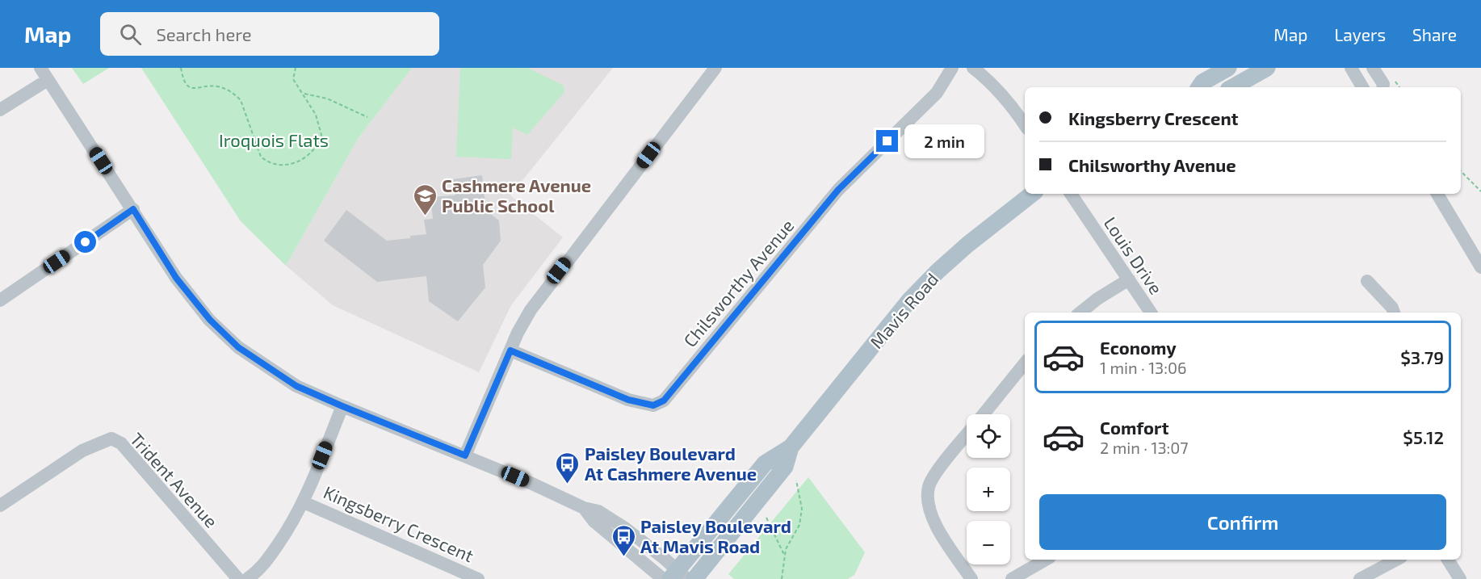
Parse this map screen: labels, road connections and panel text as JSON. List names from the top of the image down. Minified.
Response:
{"streets":{"main road":["Mavis Road"],"street":["Louis Drive","Chilsworthy Avenue","Trident Avenue","Kingsberry Crescent"]},"parks":["Iroquois Flats"],"places":{"school or university":["Cashmere Avenue Public School"],"bus stop":["Paisley Boulevard At Cashmere Avenue","Paisley Boulevard At Mavis Road"]},"page":{"header":"Map","search":"Search here","nav":["Map","Layers","Share"],"banner":["Kingsberry Crescent","Chilsworthy Avenue"],"bubble":"2 min","list":[{"name":"Economy","note":"1 min · 13:06","value":"$3.79"},{"name":"Comfort","note":"2 min · 13:07","value":"$5.12"}],"map_buttons":["+","−"],"buttons":"Confirm"}}
